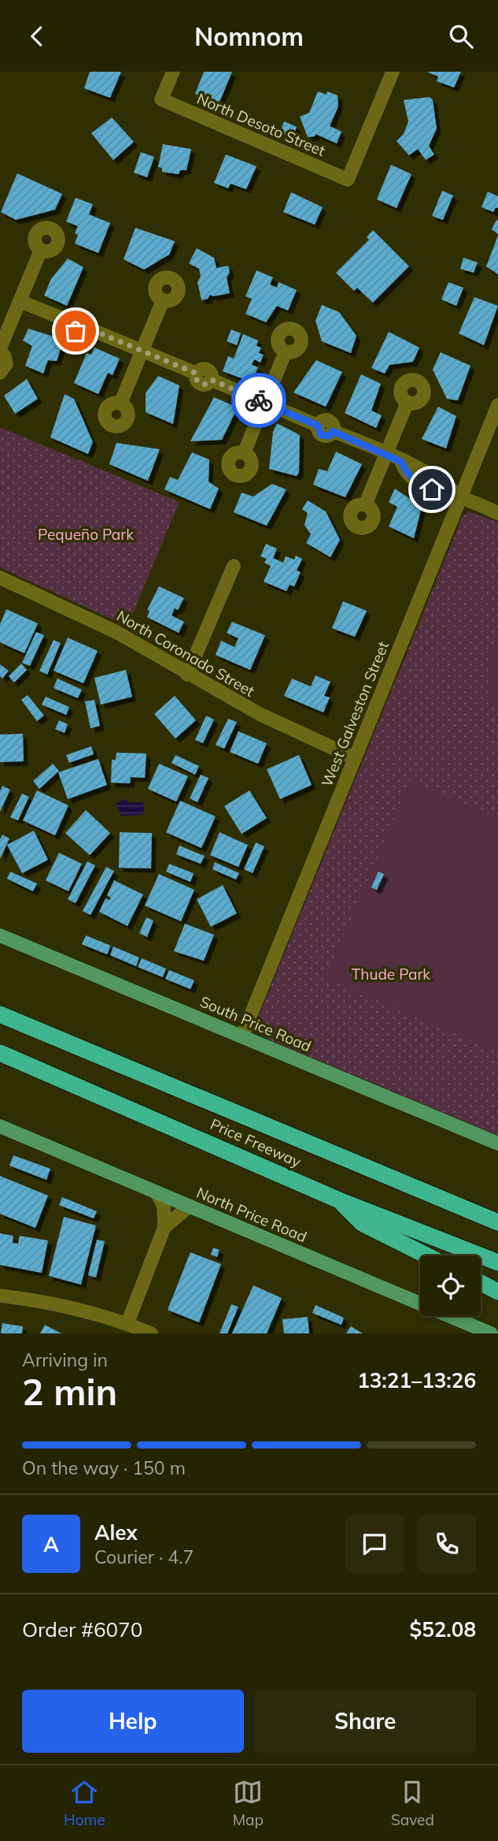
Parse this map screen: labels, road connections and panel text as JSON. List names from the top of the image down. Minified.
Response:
{"streets":{"highway":["Price Freeway"],"main road":["South Price Road","North Price Road"],"street":["North Desoto Street","North Coronado Street","West Galveston Street"]},"crossings":[["North Coronado Street","West Galveston Street"],["West Galveston Street","South Price Road"]],"parks":["Pequeño Park","Thude Park"],"page":{"header":"Nomnom","heading":["2 min","Arriving in","13:21–13:26"],"panel":["Alex","Courier · 4.7","Order #6070","$52.08"],"bar":"On the way · 150 m","round":"A","buttons":["Help","Share"],"tabs":["Home","Map","Saved"]}}
